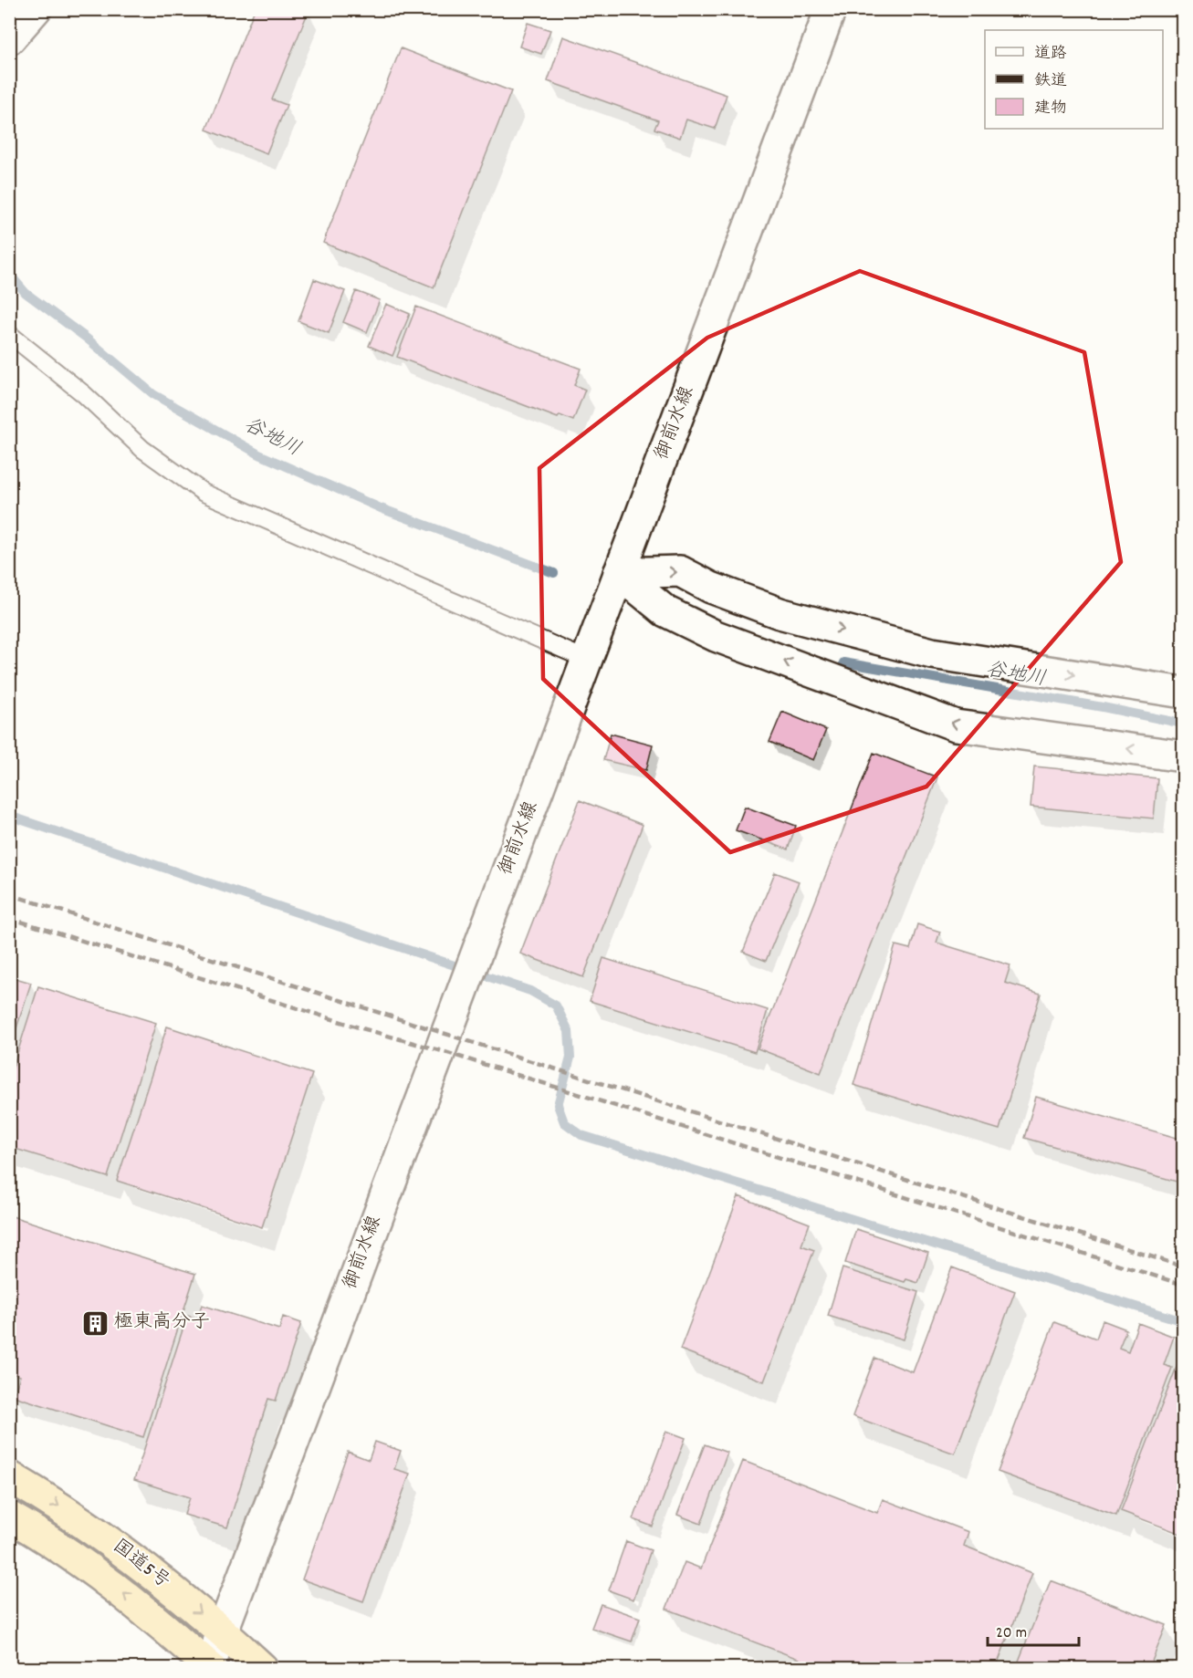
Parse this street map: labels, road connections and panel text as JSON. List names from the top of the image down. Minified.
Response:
{"streets":{"highway":["国道5号"],"street":["御前水線"]},"crossings":[["御前水線","国道5号"]],"water":["谷地川"],"places":{"building":["極東高分子"]},"legend":["道路","鉄道","建物"],"scale_bar":"20 m"}
